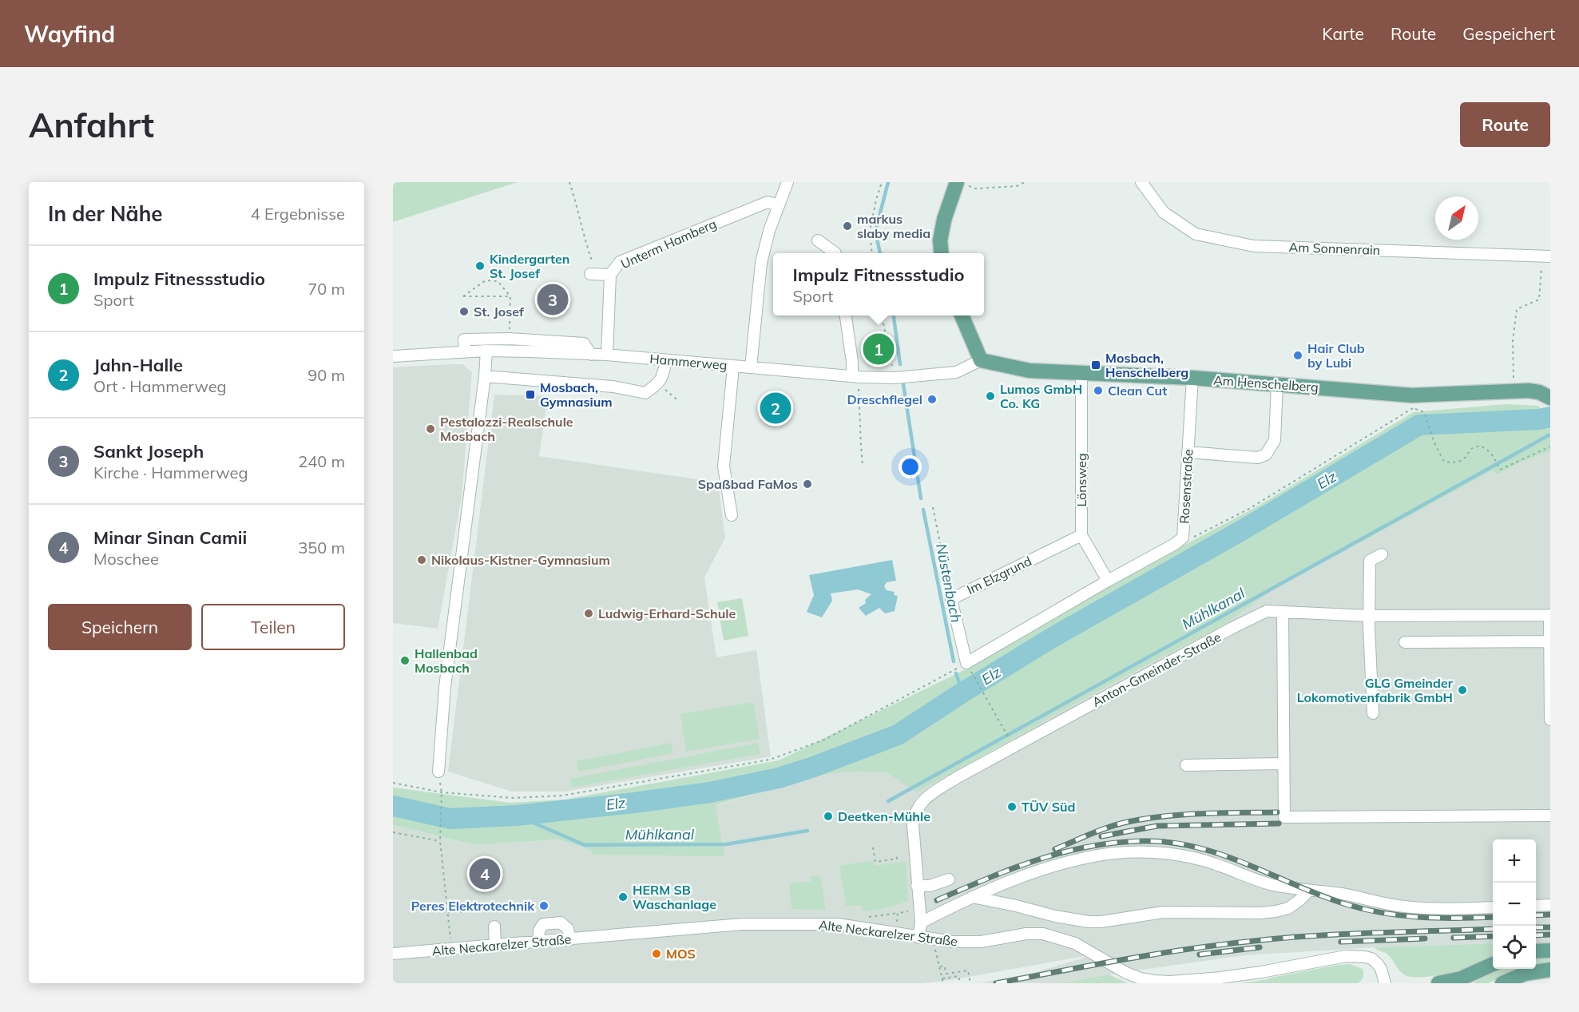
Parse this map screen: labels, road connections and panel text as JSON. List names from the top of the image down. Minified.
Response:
{"streets":{"main road":["Am Henschelberg"],"street":["Unterm Hamberg","Am Sonnenrain","Hammerweg","Lönsweg","Rosenstraße","Im Elzgrund","Anton-Gmeinder-Straße","Alte Neckarelzer Straße"]},"crossings":[["Unterm Hamberg","Hammerweg"],["Hammerweg","Am Henschelberg"],["Am Henschelberg","Lönsweg"],["Am Henschelberg","Rosenstraße"],["Lönsweg","Im Elzgrund"],["Rosenstraße","Im Elzgrund"],["Anton-Gmeinder-Straße","Alte Neckarelzer Straße"]],"water":["Elz","Nüstenbach","Mühlkanal"],"places":{"other":["markus slaby media","Kindergarten St. Josef","St. Josef","Hair Club by Lubi","Clean Cut","Lumos GmbH Co. KG","Dreschflegel","Pestalozzi-Realschule Mosbach","Spaßbad FaMos","Nikolaus-Kistner-Gymnasium","Ludwig-Erhard-Schule","Hallenbad Mosbach","GLG Gmeinder Lokomotivenfabrik GmbH","TÜV Süd","Deetken-Mühle","HERM SB Waschanlage","Peres Elektrotechnik","MOS"],"transit":["Mosbach, Henschelberg","Mosbach, Gymnasium"]},"north":"top right","page":{"header":"Wayfind","nav":["Karte","Route","Gespeichert"],"buttons":["Route",["Speichern","Teilen"]],"title":"Anfahrt","heading":["In der Nähe","4 Ergebnisse"],"list":[{"mark":"1","name":"Impulz Fitnessstudio","note":"Sport","value":"70 m"},{"mark":"2","name":"Jahn-Halle","note":"Ort · Hammerweg","value":"90 m"},{"mark":"3","name":"Sankt Joseph","note":"Kirche · Hammerweg","value":"240 m"},{"mark":"4","name":"Minar Sinan Camii","note":"Moschee","value":"350 m"}],"popup":["Impulz Fitnessstudio","Sport"],"pins":["3","1","2","4"],"map_buttons":["+","−"]}}
